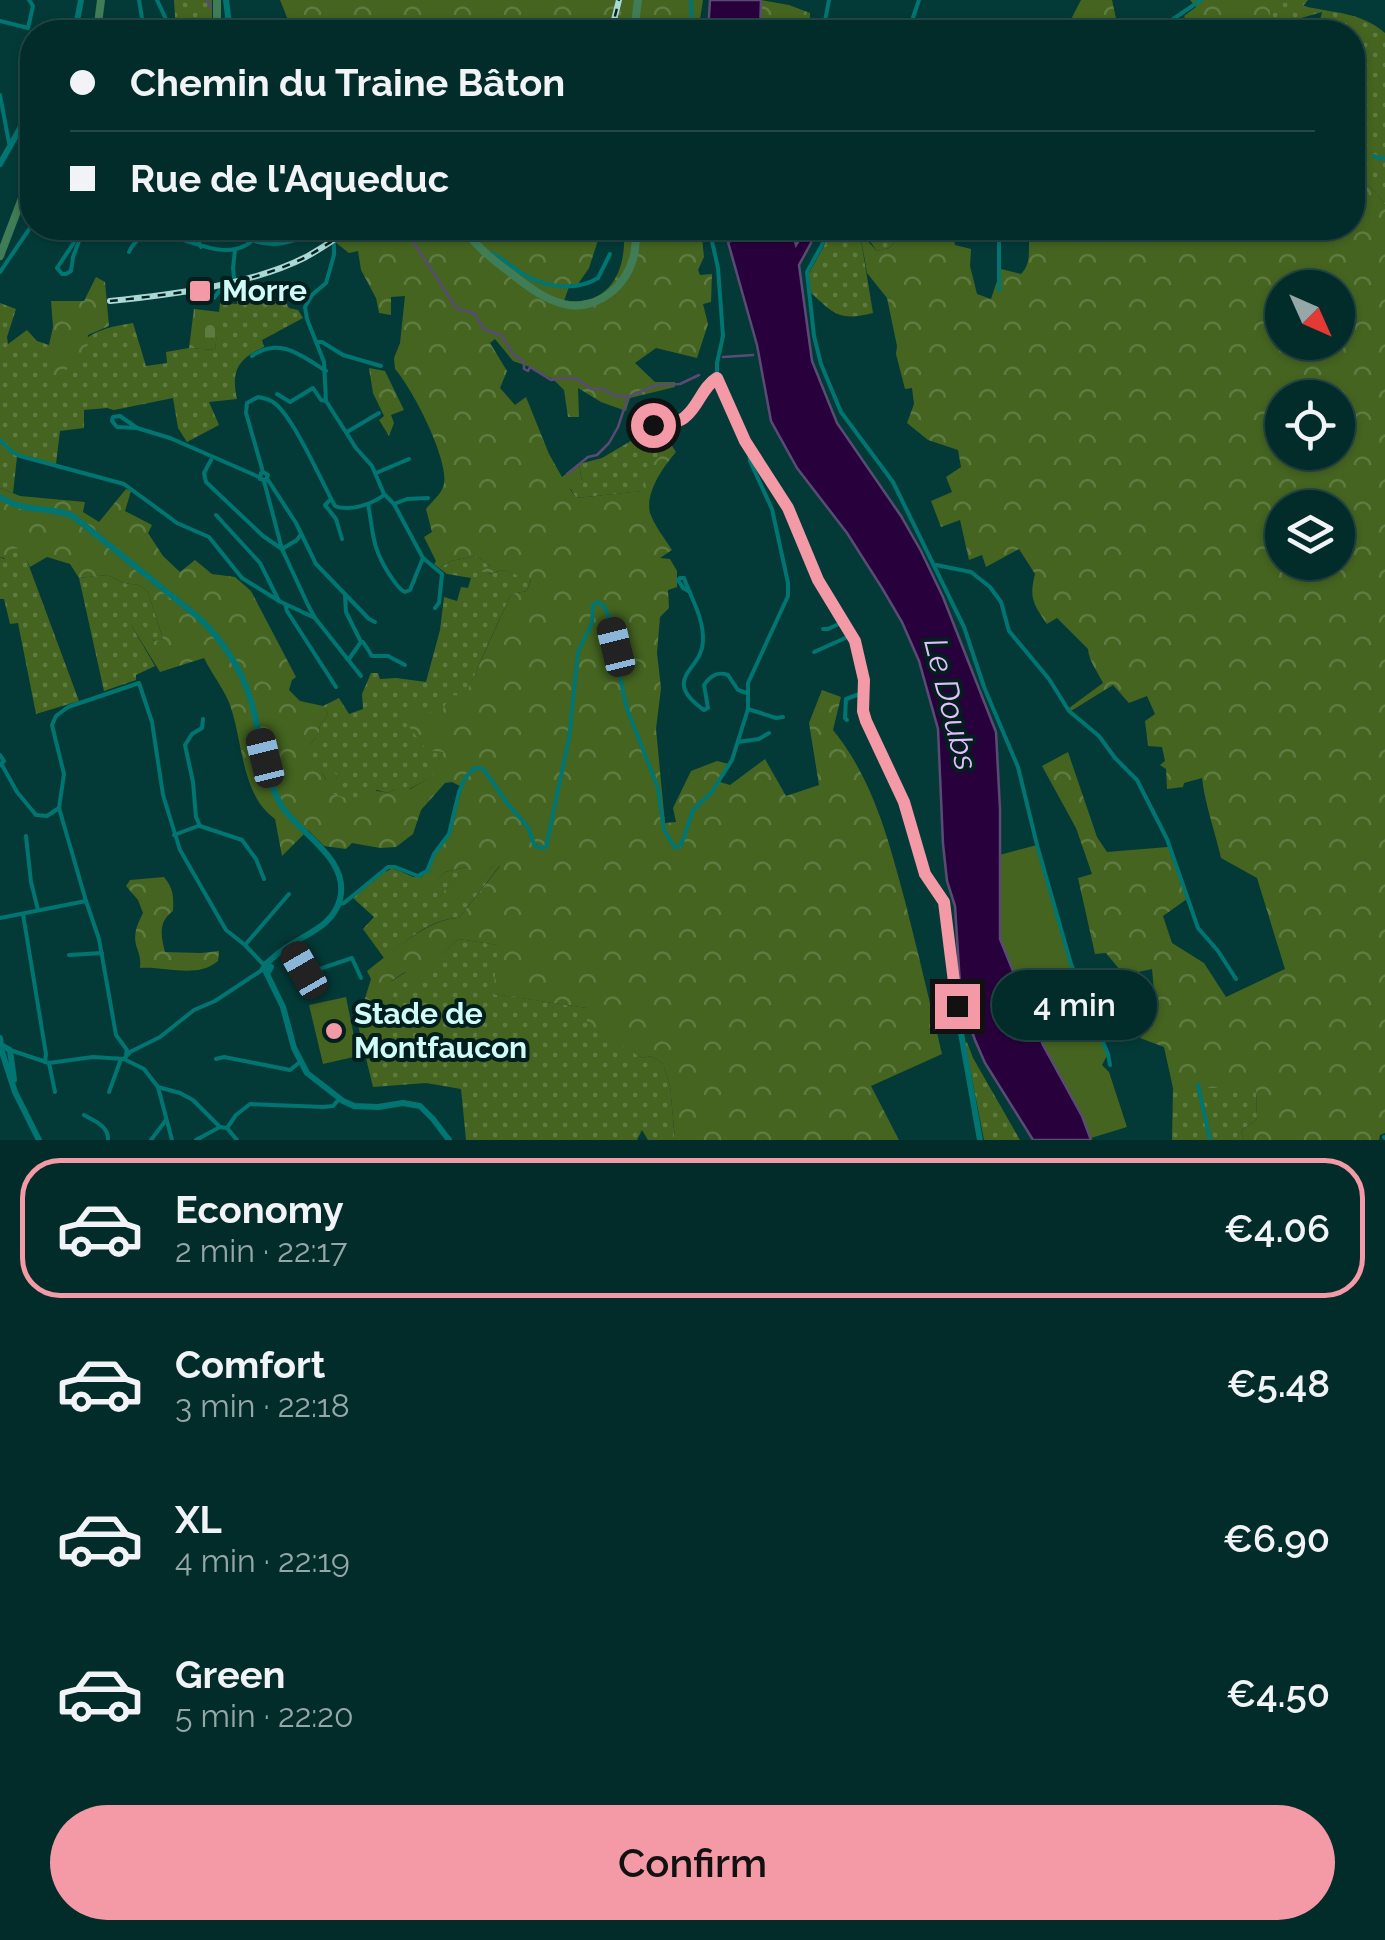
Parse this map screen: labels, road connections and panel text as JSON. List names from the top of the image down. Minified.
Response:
{"water":["Le Doubs"],"places":{"transit":["Morre"],"other":["Stade de Montfaucon"]},"north":"bottom right","page":{"banner":["Chemin du Traine Bâton","Rue de l'Aqueduc"],"bubble":"4 min","list":[{"name":"Economy","note":"2 min · 22:17","value":"€4.06"},{"name":"Comfort","note":"3 min · 22:18","value":"€5.48"},{"name":"XL","note":"4 min · 22:19","value":"€6.90"},{"name":"Green","note":"5 min · 22:20","value":"€4.50"}],"buttons":"Confirm"}}
